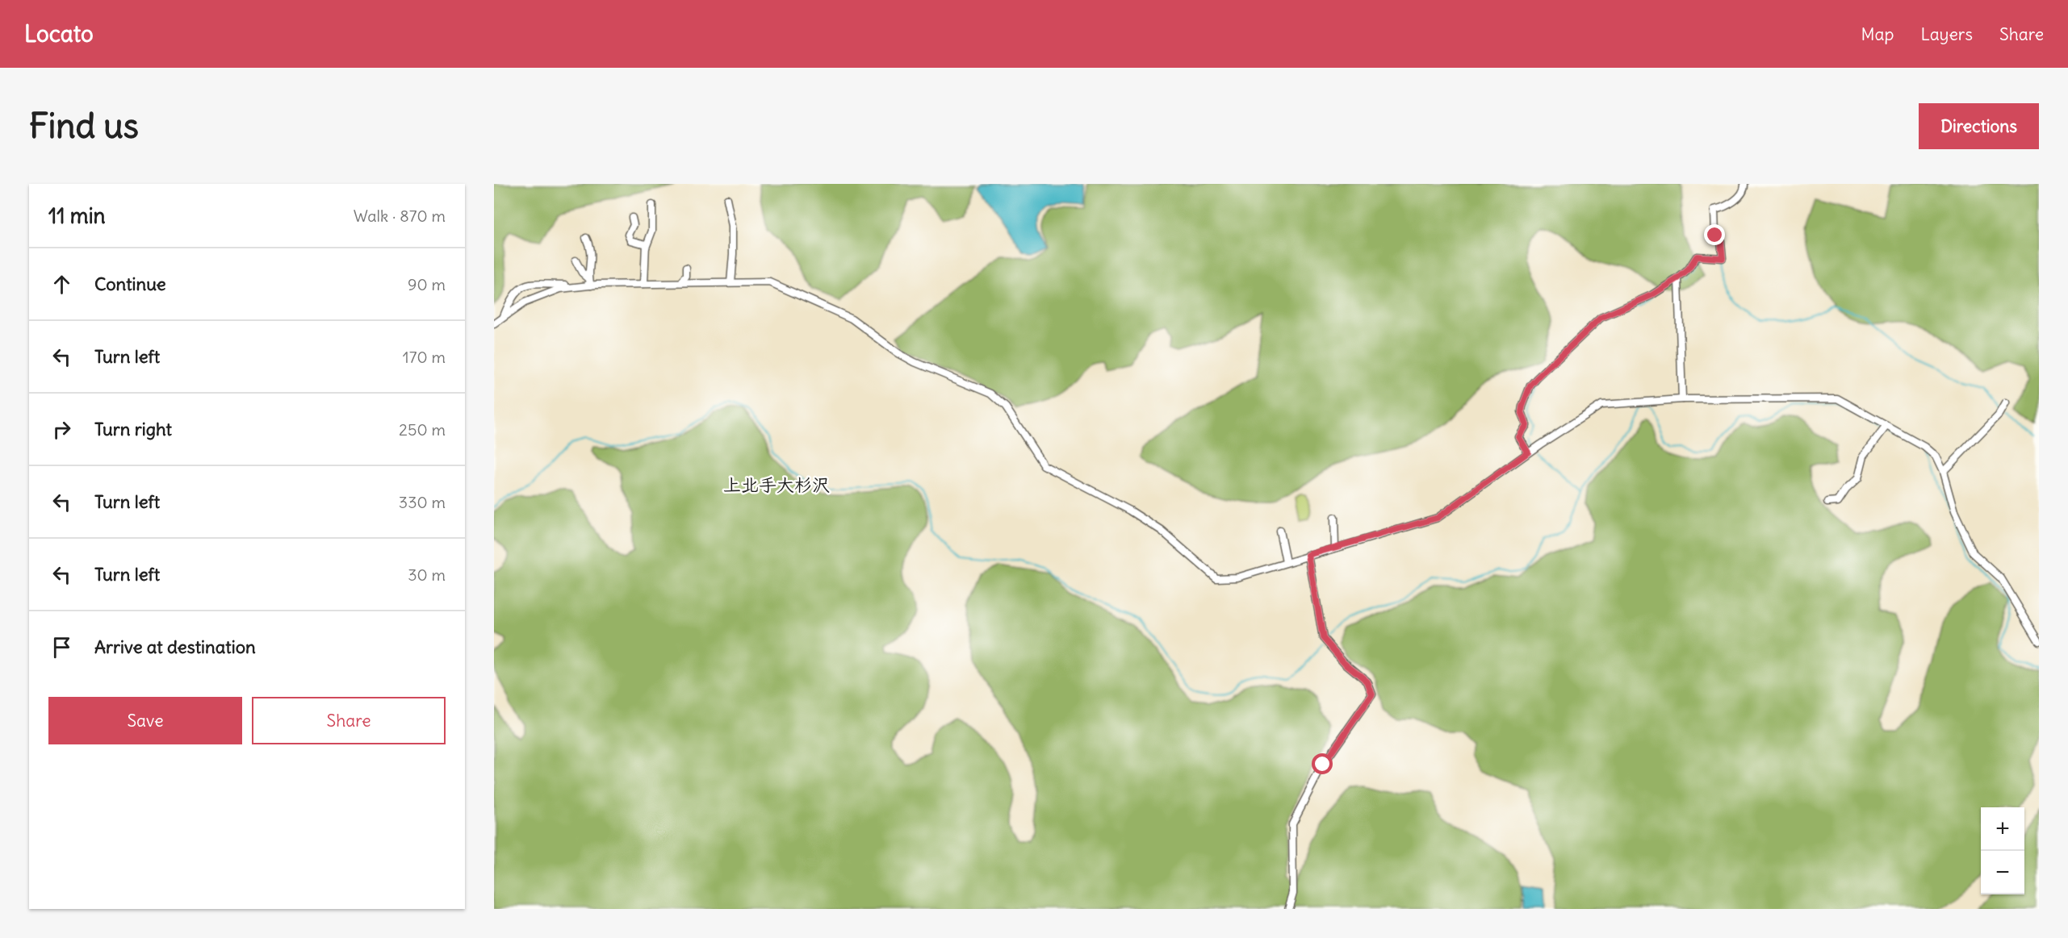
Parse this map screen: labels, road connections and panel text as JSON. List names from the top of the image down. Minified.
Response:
{"districts":["上北手大杉沢"],"page":{"header":"Locato","nav":["Map","Layers","Share"],"buttons":["Directions",["Save","Share"]],"title":"Find us","heading":["11 min","Walk · 870 m"],"list":[["Continue","90 m"],["Turn left","170 m"],["Turn right","250 m"],["Turn left","330 m"],["Turn left","30 m"],"Arrive at destination"],"map_buttons":["+","−"]}}
